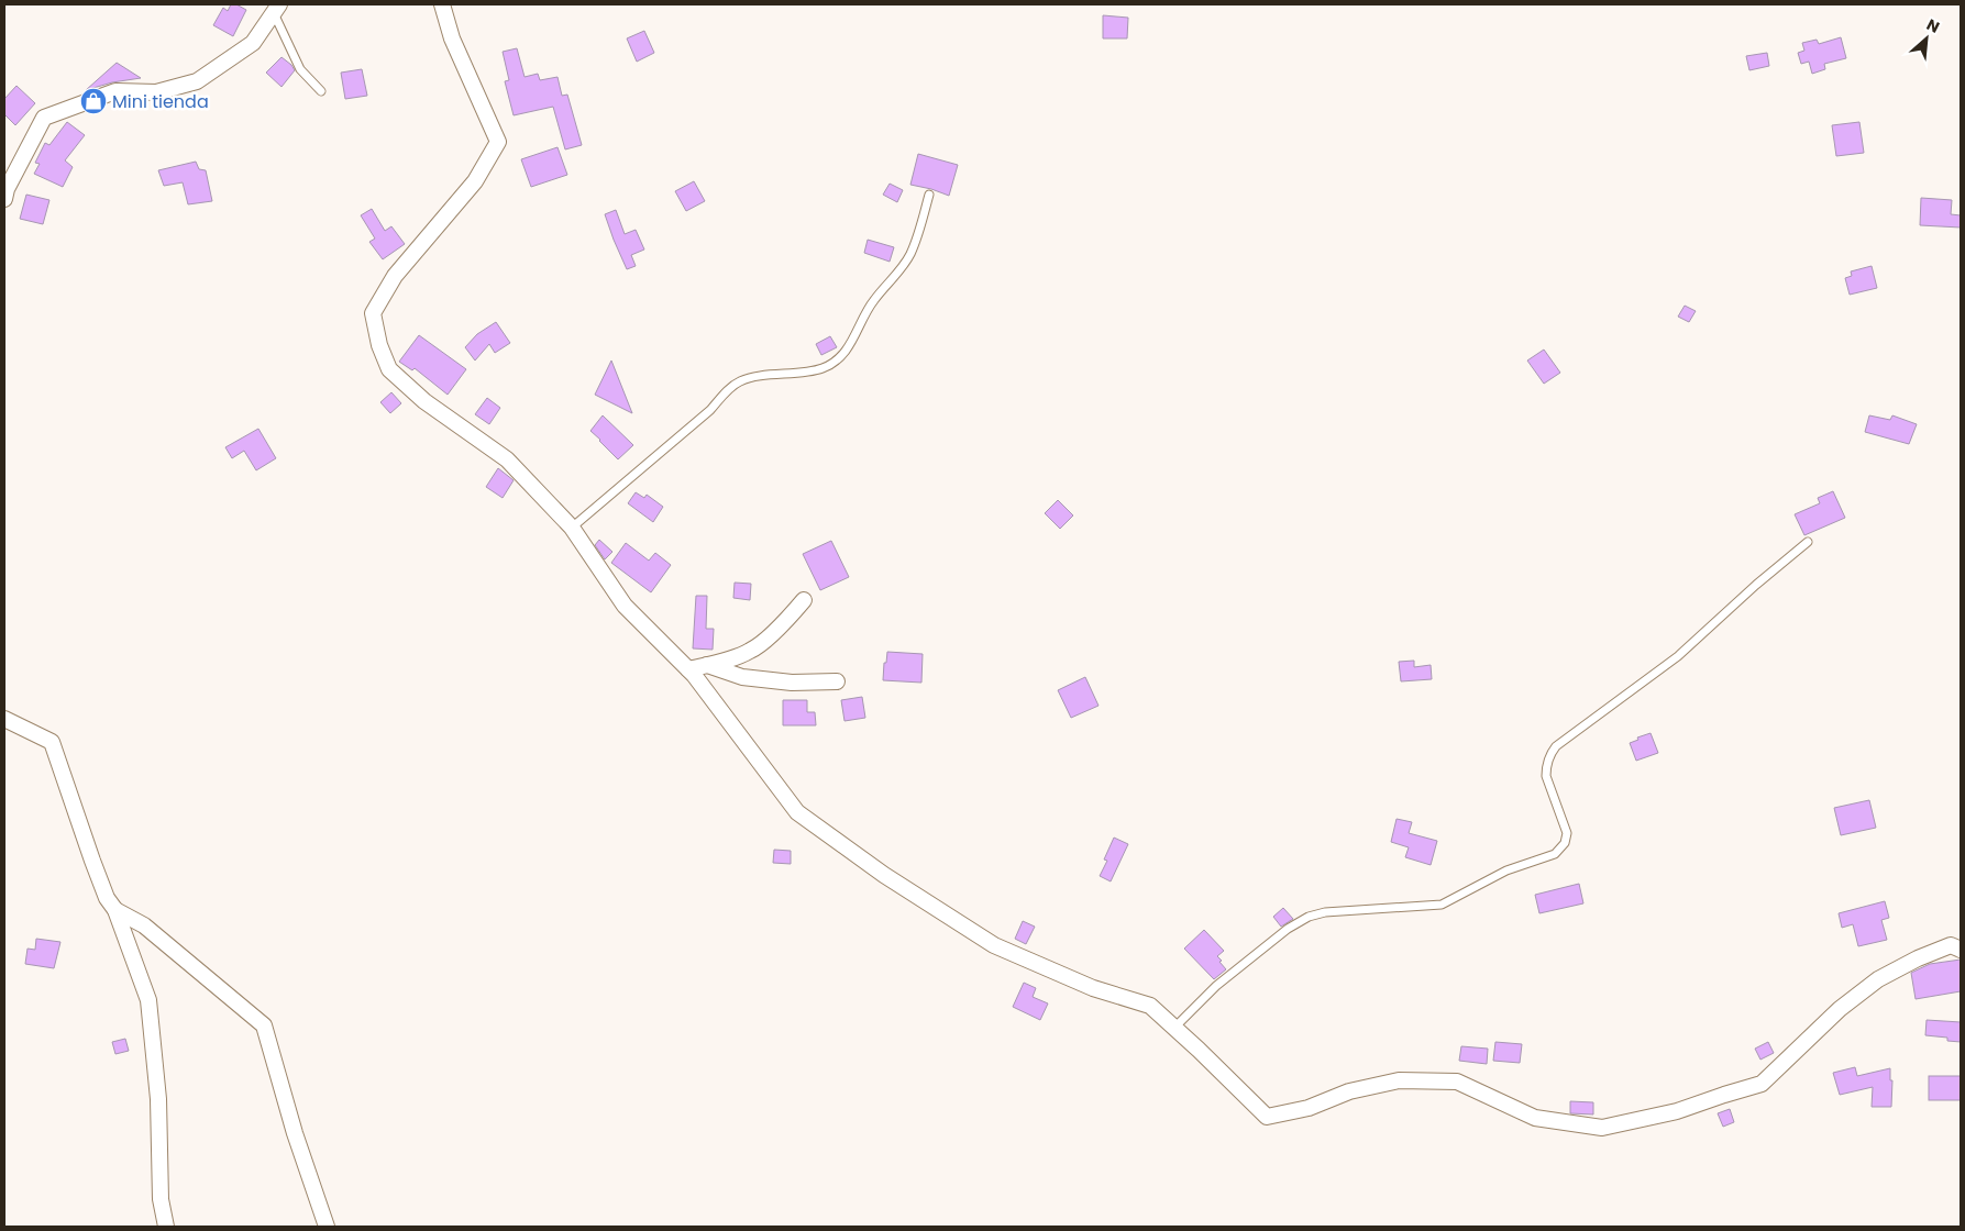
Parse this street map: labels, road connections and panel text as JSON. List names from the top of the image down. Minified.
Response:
{"places":{"shop":["Mini tienda"]},"north":"top right"}
